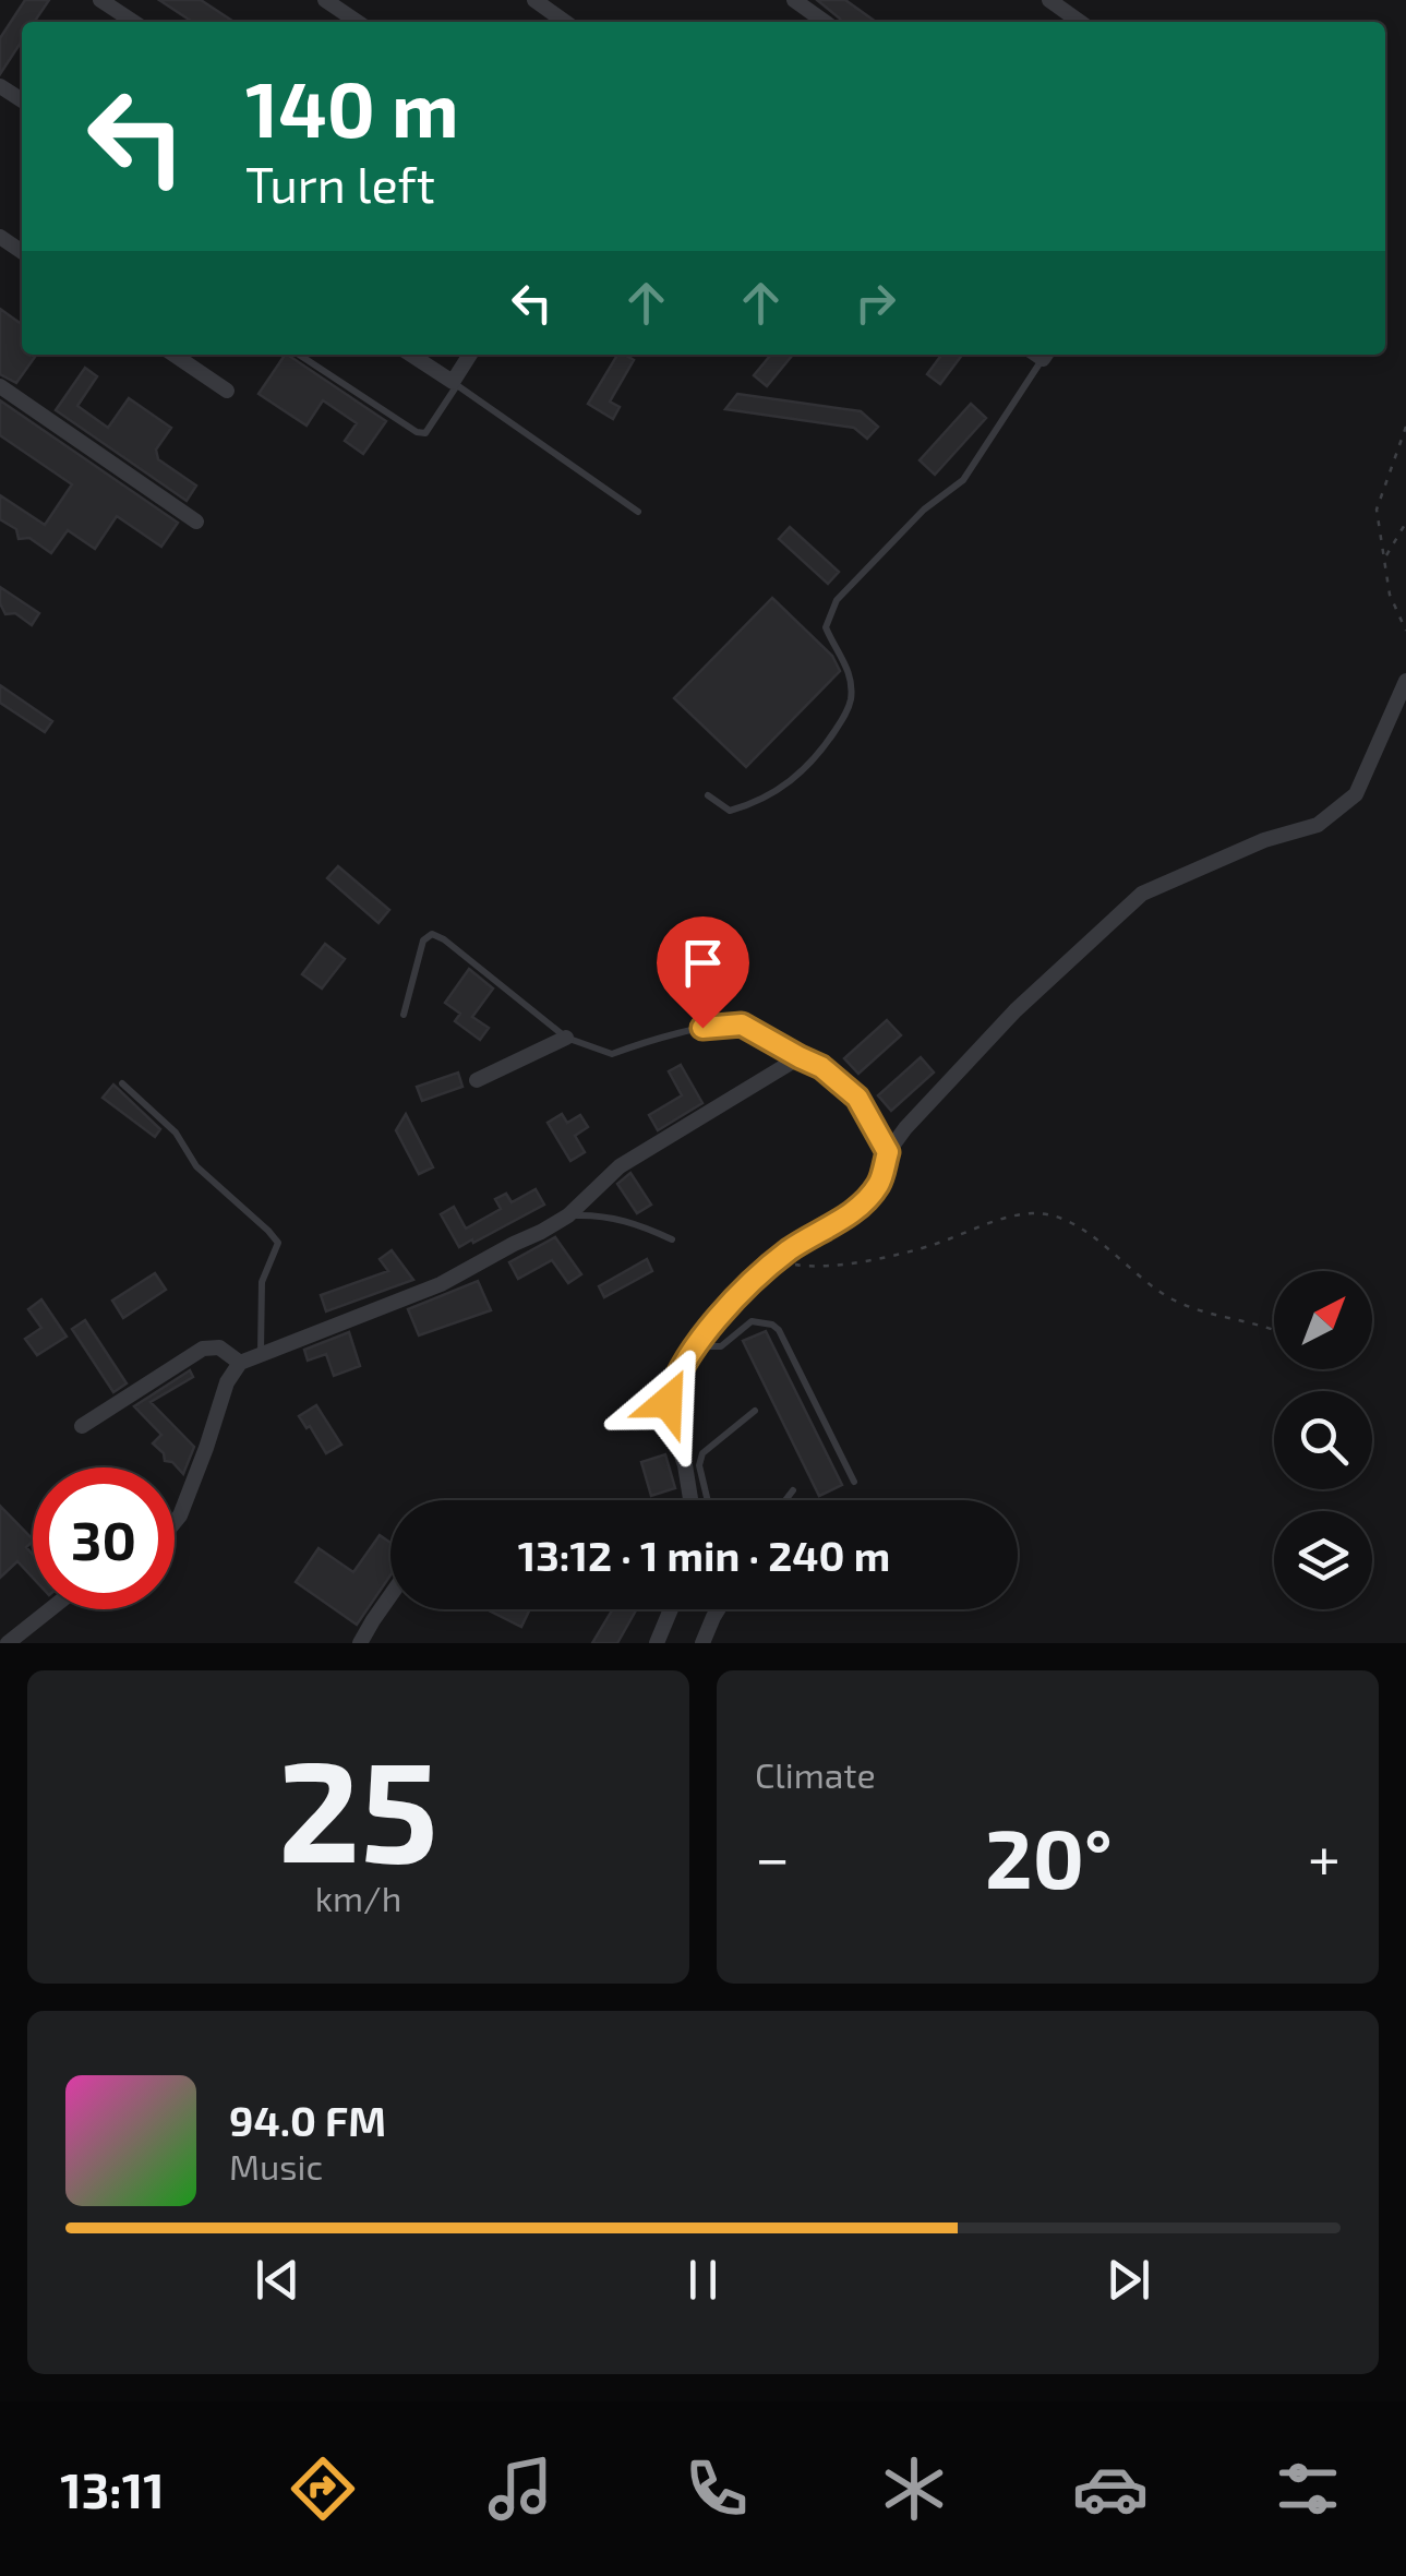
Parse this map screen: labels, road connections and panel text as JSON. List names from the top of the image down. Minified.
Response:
{"north":"top right","page":{"turn":["140 m","Turn left"],"limit":"30","trip":"13:12 · 1 min · 240 m","tile":[["25","km/h"],"Climate"],"heat":["−","20°","+"],"song":["94.0 FM","Music"],"tabs":"13:11"}}
